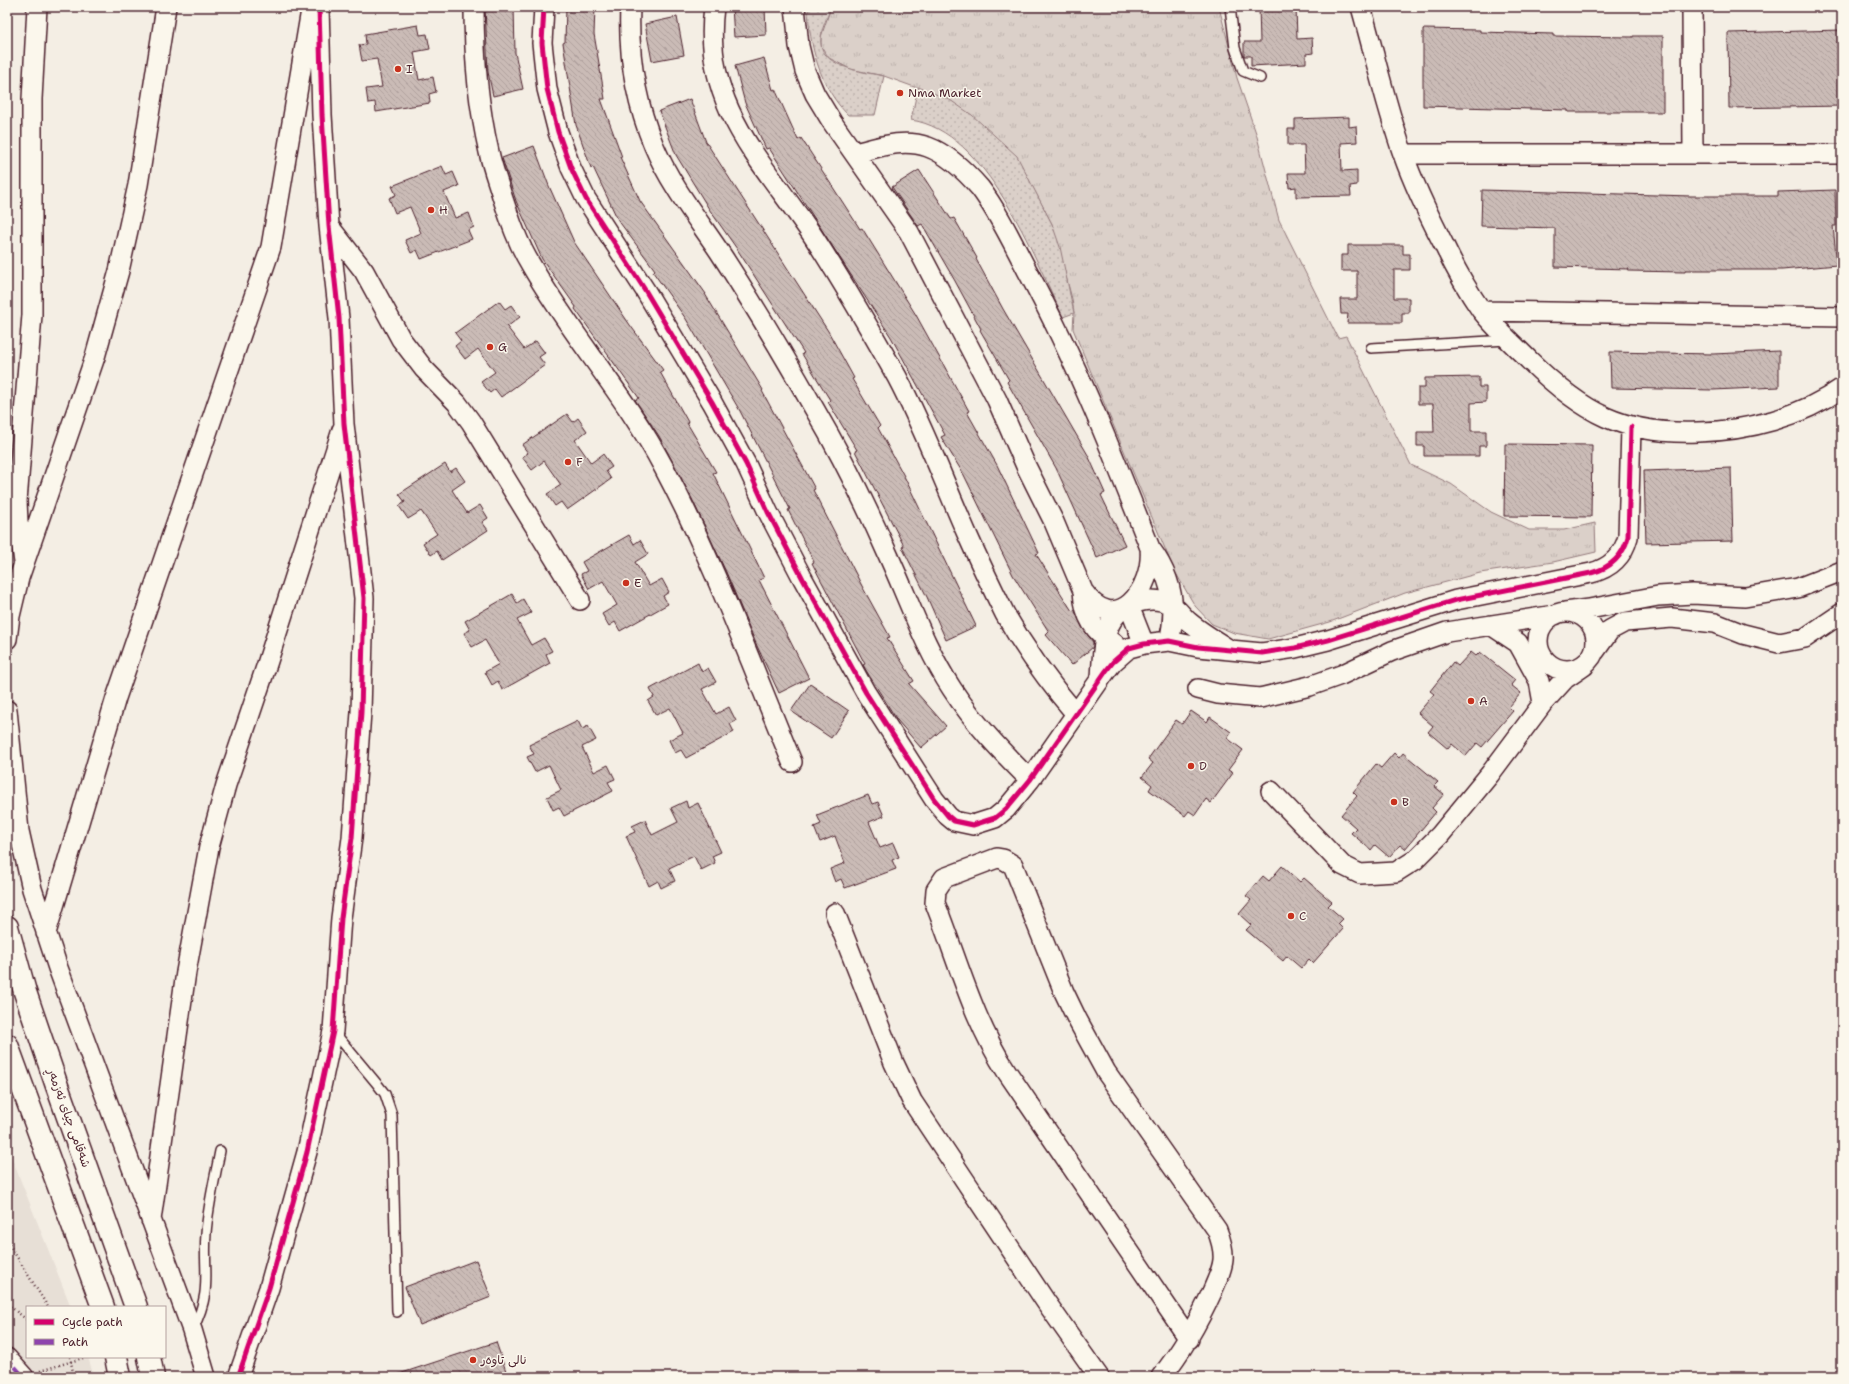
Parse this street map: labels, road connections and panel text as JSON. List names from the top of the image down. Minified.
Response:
{"streets":{"main road":["شەقامی چیای ئەزمەڕ"]},"places":["I","Nma Market","H","G","F","E","A","D","B","C","نالی تاوەر"],"legend":["Cycle path","Path"]}
